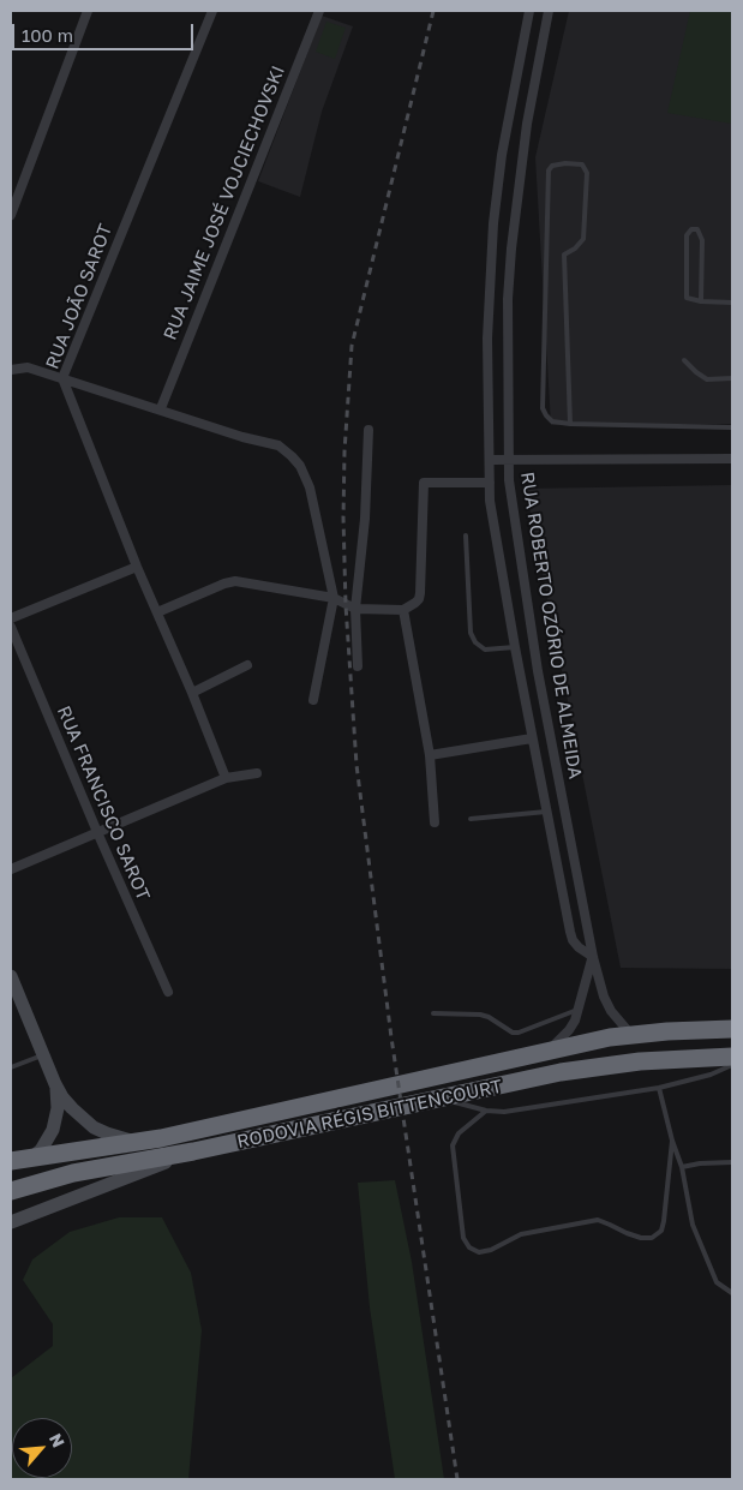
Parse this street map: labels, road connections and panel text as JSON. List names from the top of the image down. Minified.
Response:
{"streets":{"highway":["RODOVIA RÉGIS BITTENCOURT"],"street":["RUA JAIME JOSÉ VOJCIECHOVSKI","RUA JOÃO SAROT","RUA ROBERTO OZÓRIO DE ALMEIDA","RUA FRANCISCO SAROT"]},"crossings":[["RUA ROBERTO OZÓRIO DE ALMEIDA","RODOVIA RÉGIS BITTENCOURT"]],"scale_bar":"100 m","north":"top right"}
